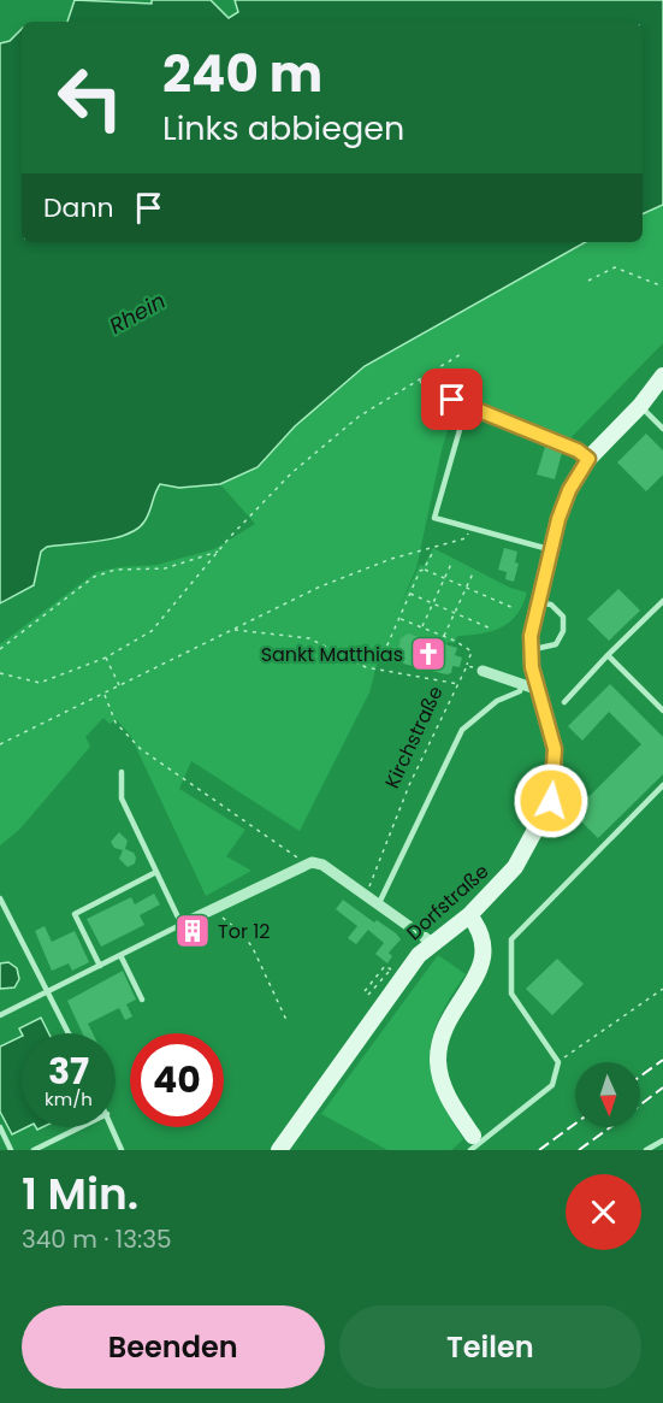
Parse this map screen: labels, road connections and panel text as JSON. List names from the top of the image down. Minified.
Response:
{"streets":{"street":["Dorfstraße"],"path":["Kirchstraße"]},"water":["Rhein"],"places":{"church":["Sankt Matthias"],"building":["Tor 12"]},"north":"bottom","page":{"turn":["240 m","Links abbiegen"],"then":"Dann","speed":"37 km/h","limit":"40","heading":["1 Min.","340 m · 13:35"],"buttons":["Beenden","Teilen"]}}
